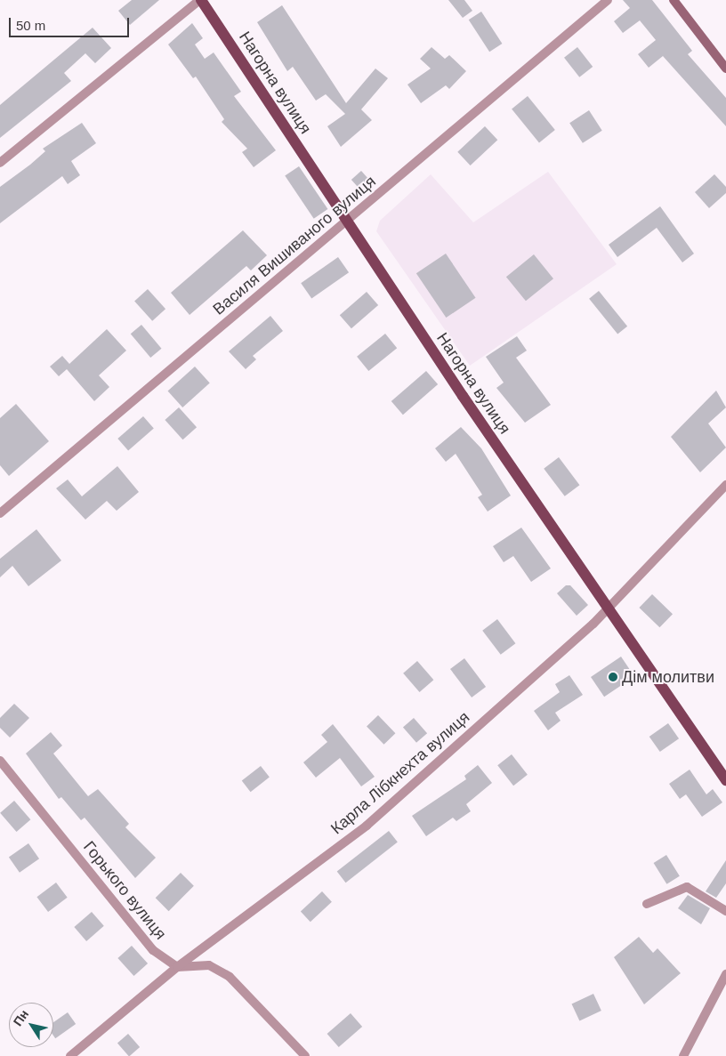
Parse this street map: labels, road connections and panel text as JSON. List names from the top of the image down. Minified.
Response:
{"streets":{"main road":["Нагорна вулиця"],"street":["Василя Вишиваного вулиця","Карла Лібкнехта вулиця","Горького вулиця"]},"crossings":[["Нагорна вулиця","Василя Вишиваного вулиця"],["Нагорна вулиця","Карла Лібкнехта вулиця"],["Карла Лібкнехта вулиця","Горького вулиця"]],"places":["Дім молитви"],"scale_bar":"50 m","north":"top left"}
